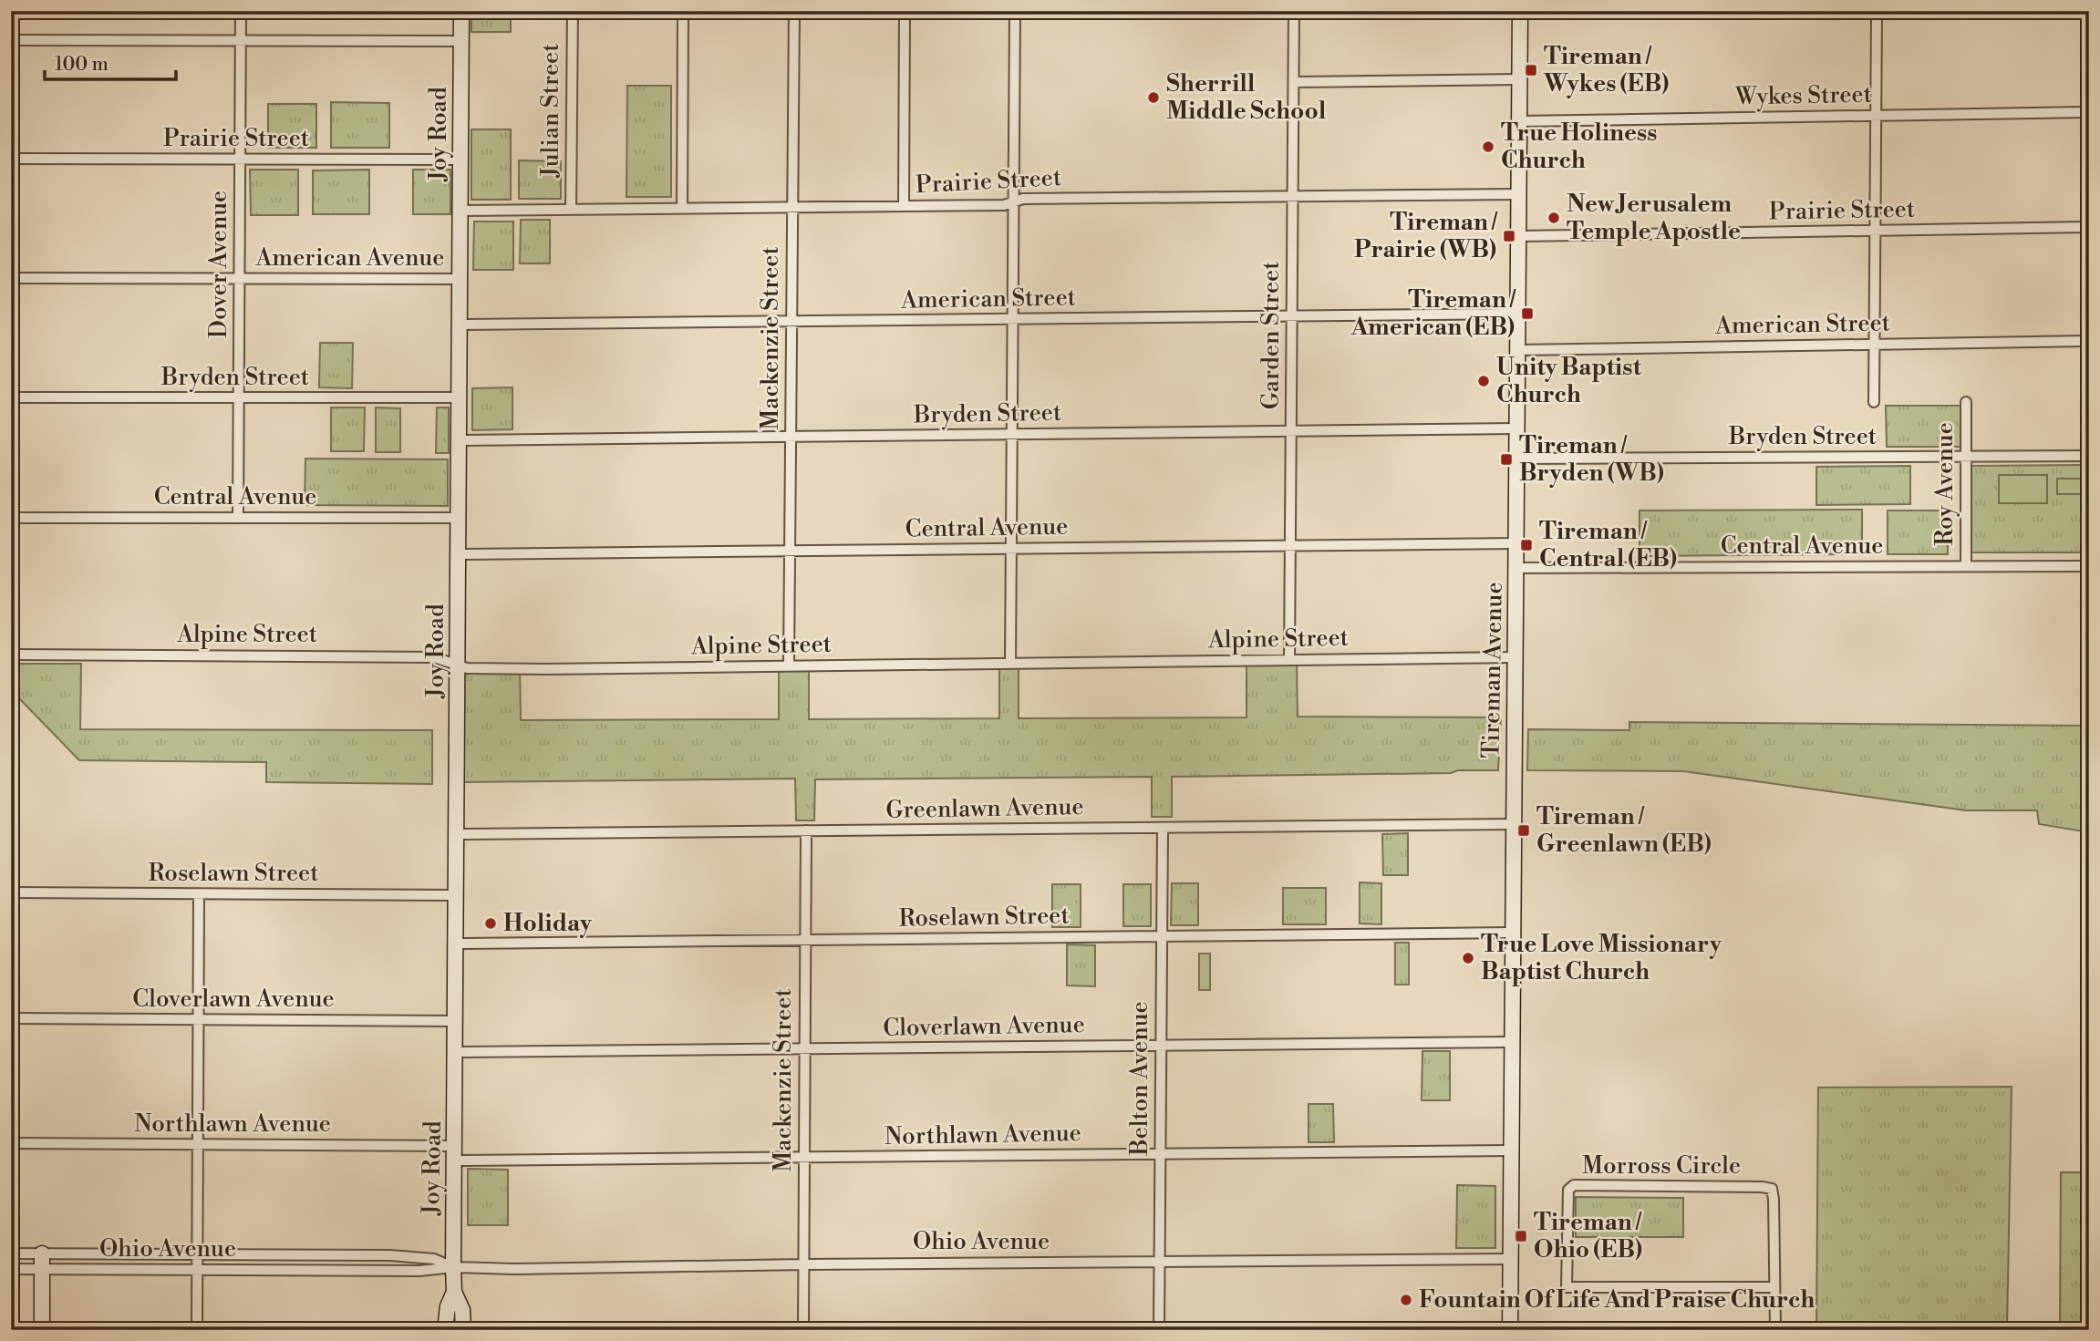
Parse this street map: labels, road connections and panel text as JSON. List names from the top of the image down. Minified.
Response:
{"streets":{"street":["Wykes Street","Julian Street","Joy Road","Prairie Street","American Avenue","Dover Avenue","American Street","Garden Street","Mackenzie Street","Bryden Street","Roy Avenue","Central Avenue","Alpine Street","Tireman Avenue","Greenlawn Avenue","Roselawn Street","Cloverlawn Avenue","Belton Avenue","Northlawn Avenue","Morross Circle","Ohio Avenue"]},"crossings":[["Wykes Street","Tireman Avenue"],["Julian Street","Prairie Street"],["Joy Road","Prairie Street"],["Joy Road","American Avenue"],["Joy Road","American Street"],["Joy Road","Bryden Street"],["Joy Road","Central Avenue"],["Joy Road","Alpine Street"],["Joy Road","Greenlawn Avenue"],["Joy Road","Roselawn Street"],["Joy Road","Cloverlawn Avenue"],["Joy Road","Northlawn Avenue"],["Joy Road","Ohio Avenue"],["Prairie Street","Dover Avenue"],["Prairie Street","Garden Street"],["Prairie Street","Mackenzie Street"],["Prairie Street","Tireman Avenue"],["American Avenue","Dover Avenue"],["Dover Avenue","Bryden Street"],["Dover Avenue","Central Avenue"],["American Street","Garden Street"],["American Street","Mackenzie Street"],["American Street","Tireman Avenue"],["Garden Street","Bryden Street"],["Garden Street","Central Avenue"],["Garden Street","Alpine Street"],["Mackenzie Street","Bryden Street"],["Mackenzie Street","Central Avenue"],["Mackenzie Street","Alpine Street"],["Mackenzie Street","Greenlawn Avenue"],["Mackenzie Street","Roselawn Street"],["Mackenzie Street","Cloverlawn Avenue"],["Mackenzie Street","Northlawn Avenue"],["Mackenzie Street","Ohio Avenue"],["Bryden Street","Roy Avenue"],["Bryden Street","Tireman Avenue"],["Roy Avenue","Central Avenue"],["Central Avenue","Tireman Avenue"],["Alpine Street","Tireman Avenue"],["Tireman Avenue","Greenlawn Avenue"],["Tireman Avenue","Roselawn Street"],["Tireman Avenue","Cloverlawn Avenue"],["Tireman Avenue","Northlawn Avenue"],["Tireman Avenue","Ohio Avenue"],["Greenlawn Avenue","Belton Avenue"],["Roselawn Street","Belton Avenue"],["Cloverlawn Avenue","Belton Avenue"],["Belton Avenue","Northlawn Avenue"],["Belton Avenue","Ohio Avenue"]],"places":{"transit":["Tireman / Wykes (EB)","Tireman / Prairie (WB)","Tireman / American (EB)","Tireman / Bryden (WB)","Tireman / Central (EB)","Tireman / Greenlawn (EB)","Tireman / Ohio (EB)"],"other":["Sherrill Middle School","True Holiness Church","New Jerusalem Temple Apostle","Unity Baptist Church","Holiday","True Love Missionary Baptist Church","Fountain Of Life And Praise Church"]},"scale_bar":"100 m"}
